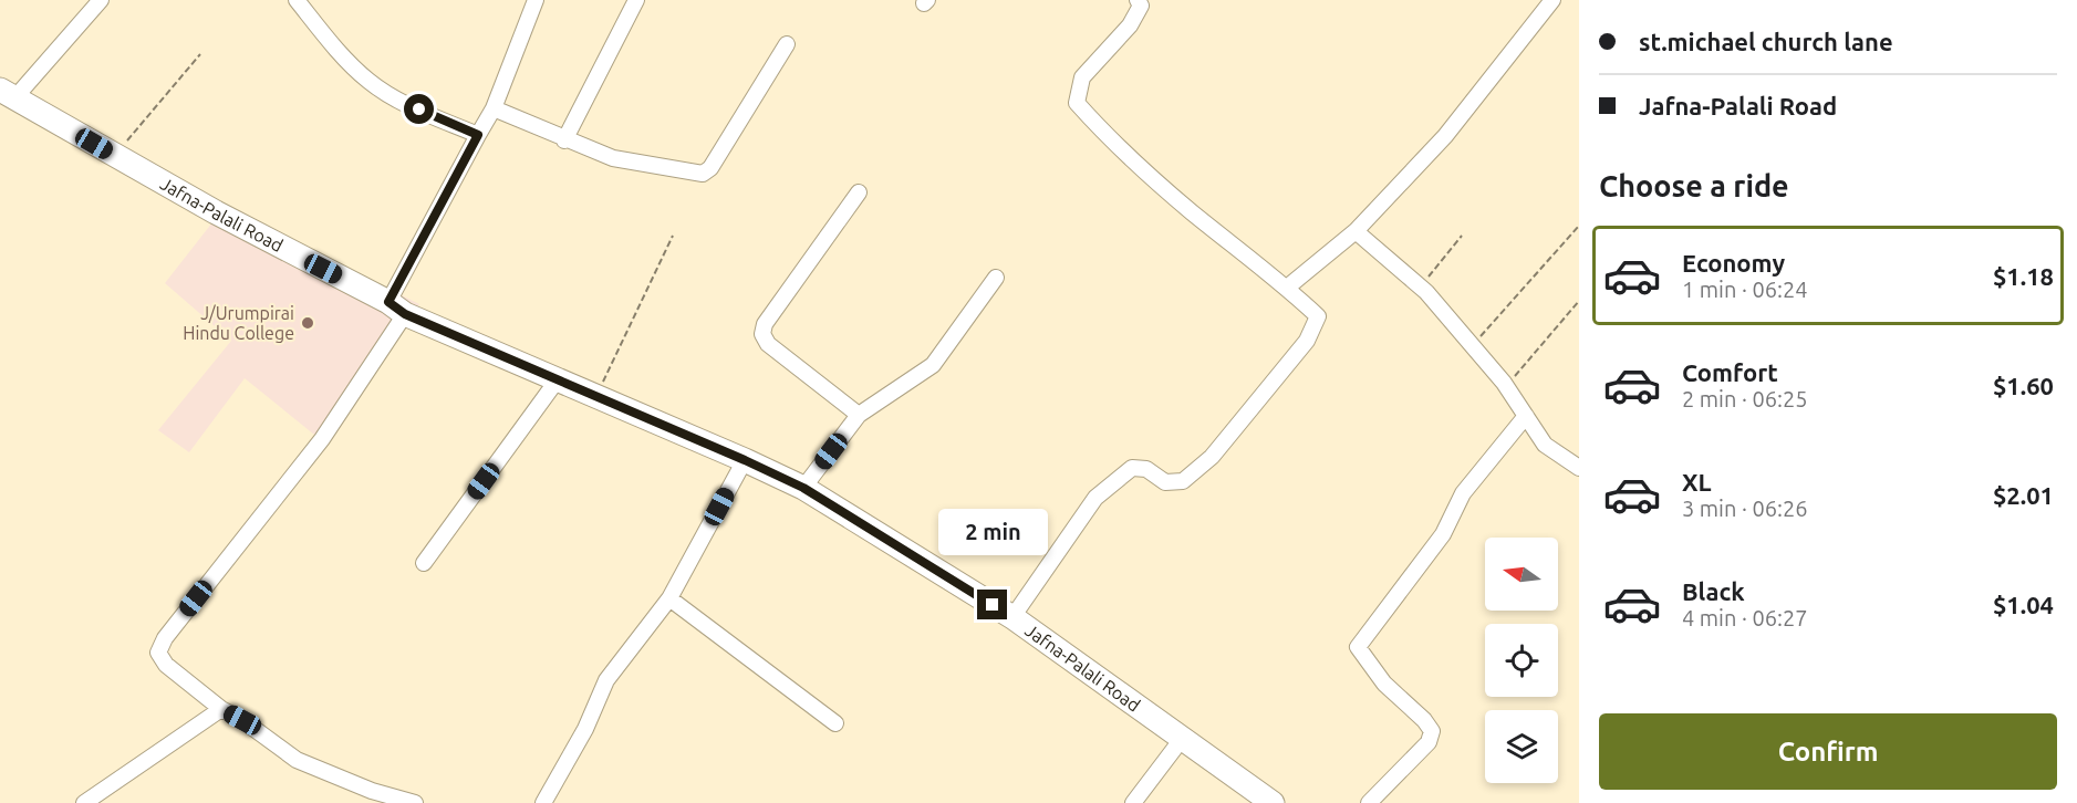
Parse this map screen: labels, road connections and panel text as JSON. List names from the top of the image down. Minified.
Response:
{"streets":{"main road":["Jafna-Palali Road"]},"places":["J/Urumpirai Hindu College"],"north":"left","page":{"banner":["st.michael church lane","Jafna-Palali Road"],"heading":"Choose a ride","list":[{"name":"Economy","note":"1 min · 06:24","value":"$1.18"},{"name":"Comfort","note":"2 min · 06:25","value":"$1.60"},{"name":"XL","note":"3 min · 06:26","value":"$2.01"},{"name":"Black","note":"4 min · 06:27","value":"$1.04"}],"bubble":"2 min","buttons":"Confirm"}}
